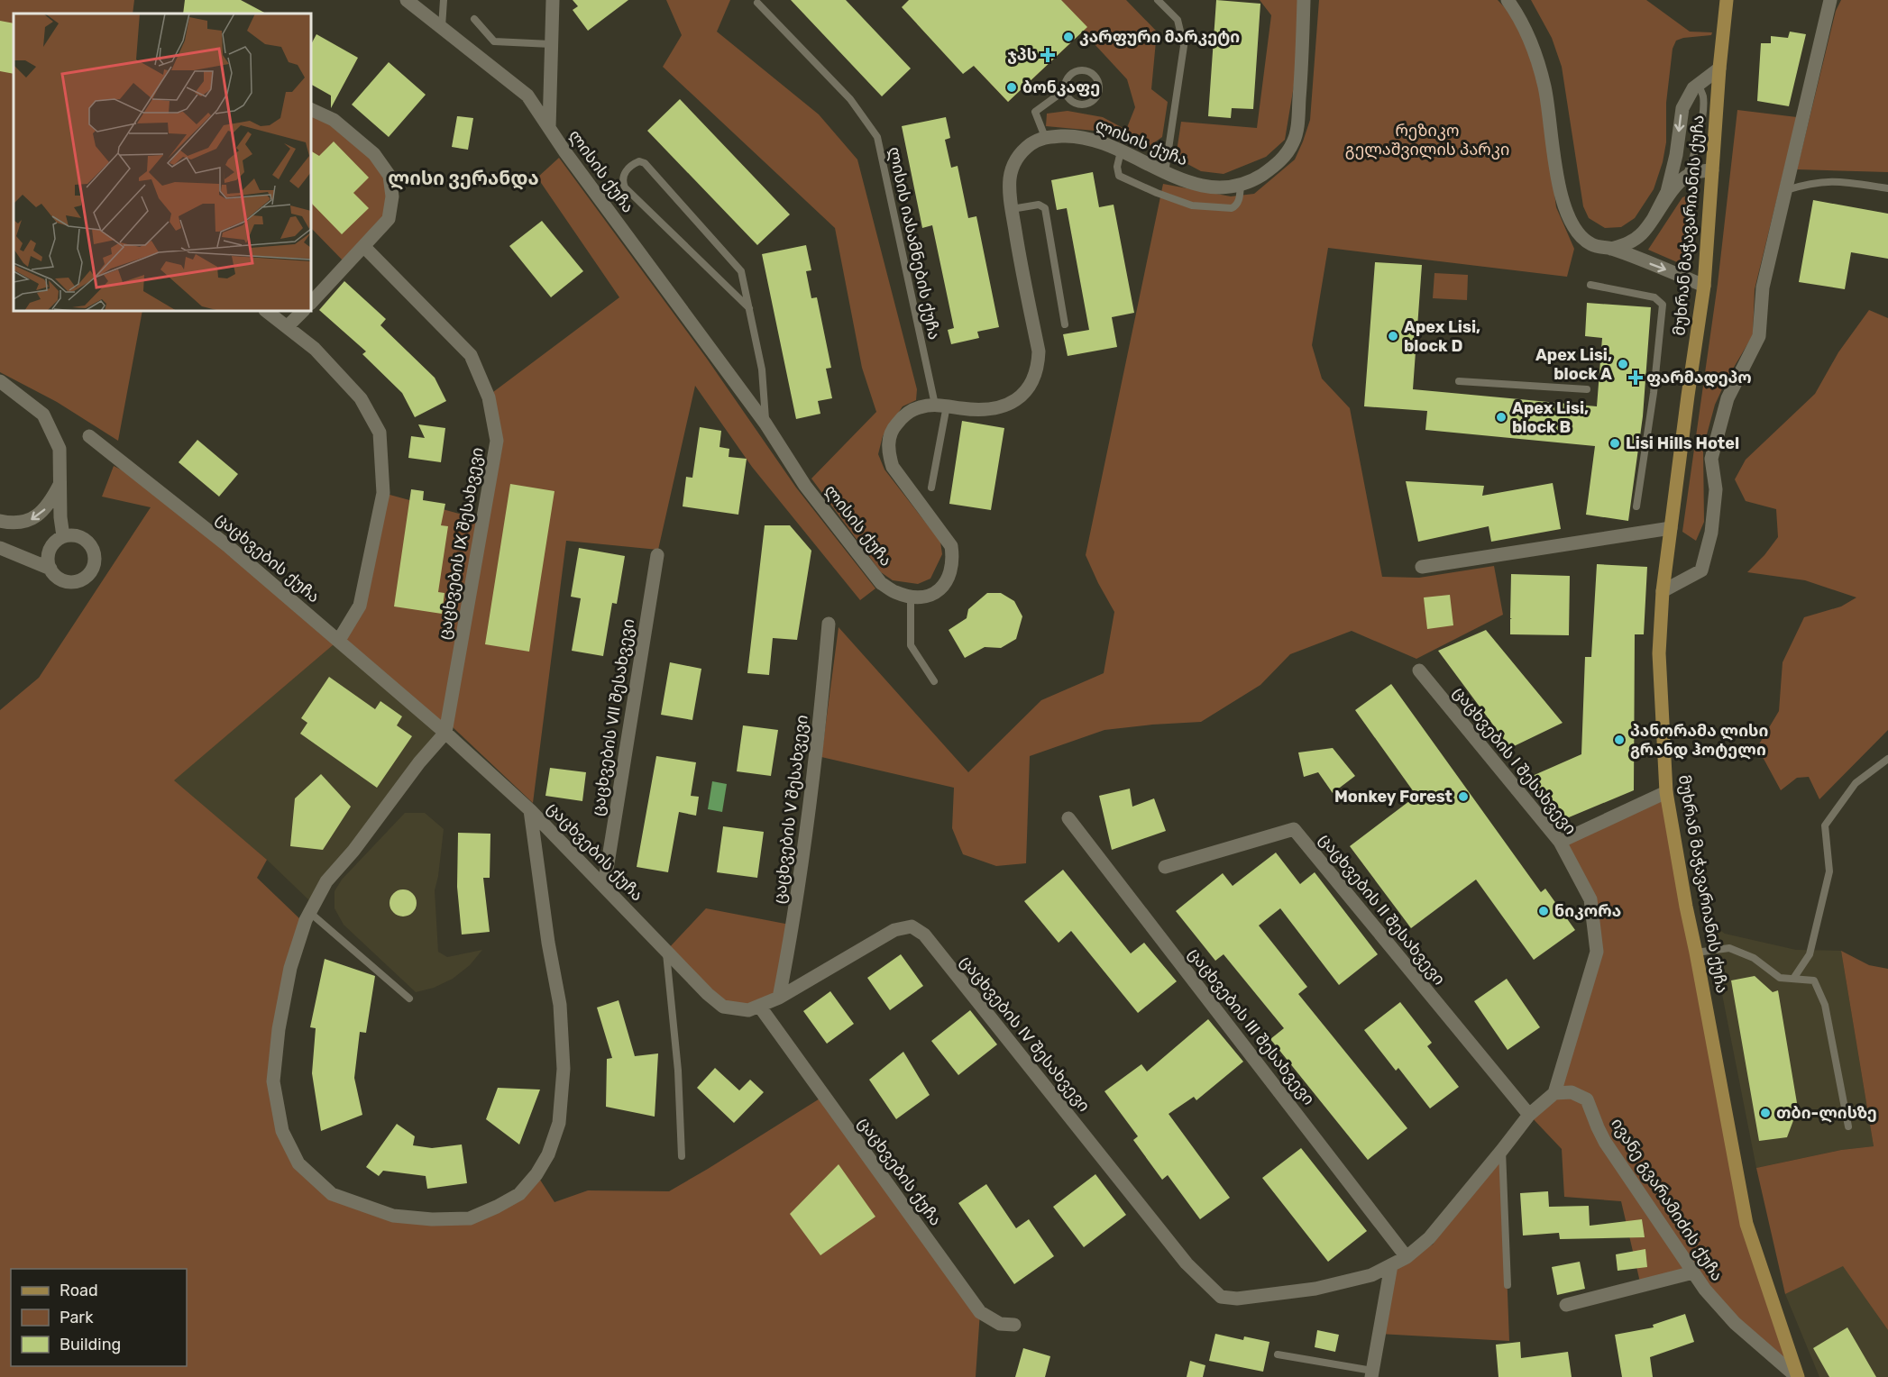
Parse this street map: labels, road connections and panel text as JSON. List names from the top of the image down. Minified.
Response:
{"streets":{"main road":["მუხრან მაჭავარიანის ქუჩა"],"street":["ლისის ქუჩა","ცაცხვების IX შესახვევი","ცაცხვების ქუჩა","ცაცხვების VII შესახვევი","ცაცხვების I შესახვევი","ცაცხვების V შესახვევი","ცაცხვების II შესახვევი","ცაცხვების III შესახვევი","ცაცხვების IV შესახვევი","ივანე გვარამიძის ქუჩა"],"lane":["ლისის იასამნების ქუჩა"]},"crossings":[["მუხრან მაჭავარიანის ქუჩა","ივანე გვარამიძის ქუჩა"],["ცაცხვების IX შესახვევი","ცაცხვების ქუჩა"],["ცაცხვების ქუჩა","ცაცხვების VII შესახვევი"],["ცაცხვების ქუჩა","ცაცხვების IV შესახვევი"],["ცაცხვების I შესახვევი","ივანე გვარამიძის ქუჩა"],["ცაცხვების V შესახვევი","ცაცხვების IV შესახვევი"]],"districts":["ლისი ვერანდა"],"parks":["რეზიკო გელაშვილის პარკი"],"places":{"other":["კარფური მარკეტი","ბონკაფე","Apex Lisi, block D","Apex Lisi, block A","Apex Lisi, block B","Lisi Hills Hotel","პანორამა ლისი გრანდ ჰოტელი","Monkey Forest","ნიკორა","თბი-ლისზე"],"health":["ჯპს","ფარმადეპო"]},"legend":["Road","Park","Building"]}
